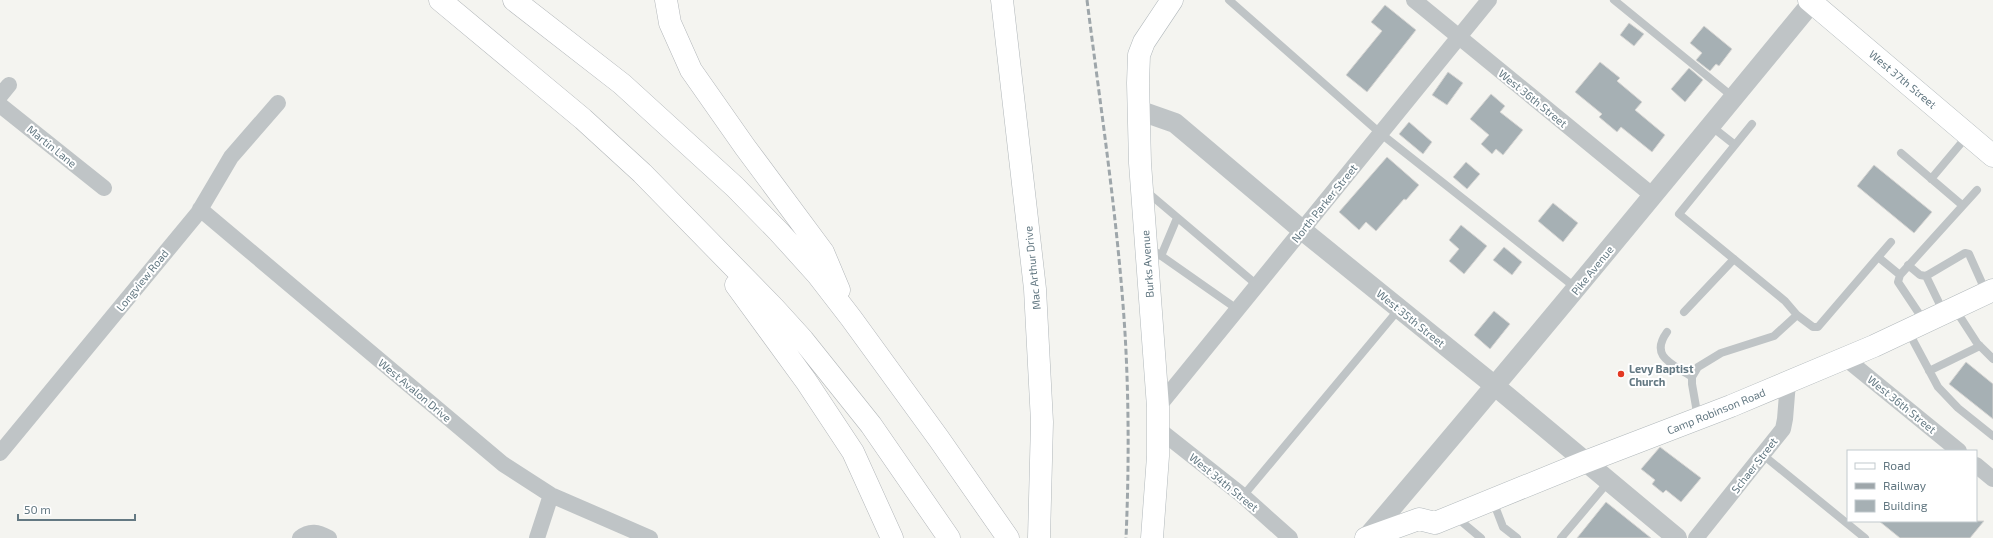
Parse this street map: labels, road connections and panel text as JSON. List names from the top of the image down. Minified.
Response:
{"streets":{"main road":["West 37th Street","Burks Avenue","Mac Arthur Drive","Camp Robinson Road"],"street":["West 36th Street","Martin Lane","North Parker Street","Pike Avenue","Longview Road","West 35th Street","West Avalon Drive","Schaer Street","West 34th Street"]},"crossings":[["West 37th Street","Pike Avenue"],["West 36th Street","North Parker Street"],["West 36th Street","Pike Avenue"],["West 36th Street","Camp Robinson Road"],["North Parker Street","Burks Avenue"],["North Parker Street","West 35th Street"],["Burks Avenue","West 35th Street"],["Burks Avenue","West 34th Street"],["Pike Avenue","West 35th Street"],["Pike Avenue","Camp Robinson Road"],["Longview Road","West Avalon Drive"],["West 35th Street","Camp Robinson Road"],["Camp Robinson Road","Schaer Street"]],"places":["Levy Baptist Church"],"legend":["Road","Railway","Building"],"scale_bar":"50 m"}
